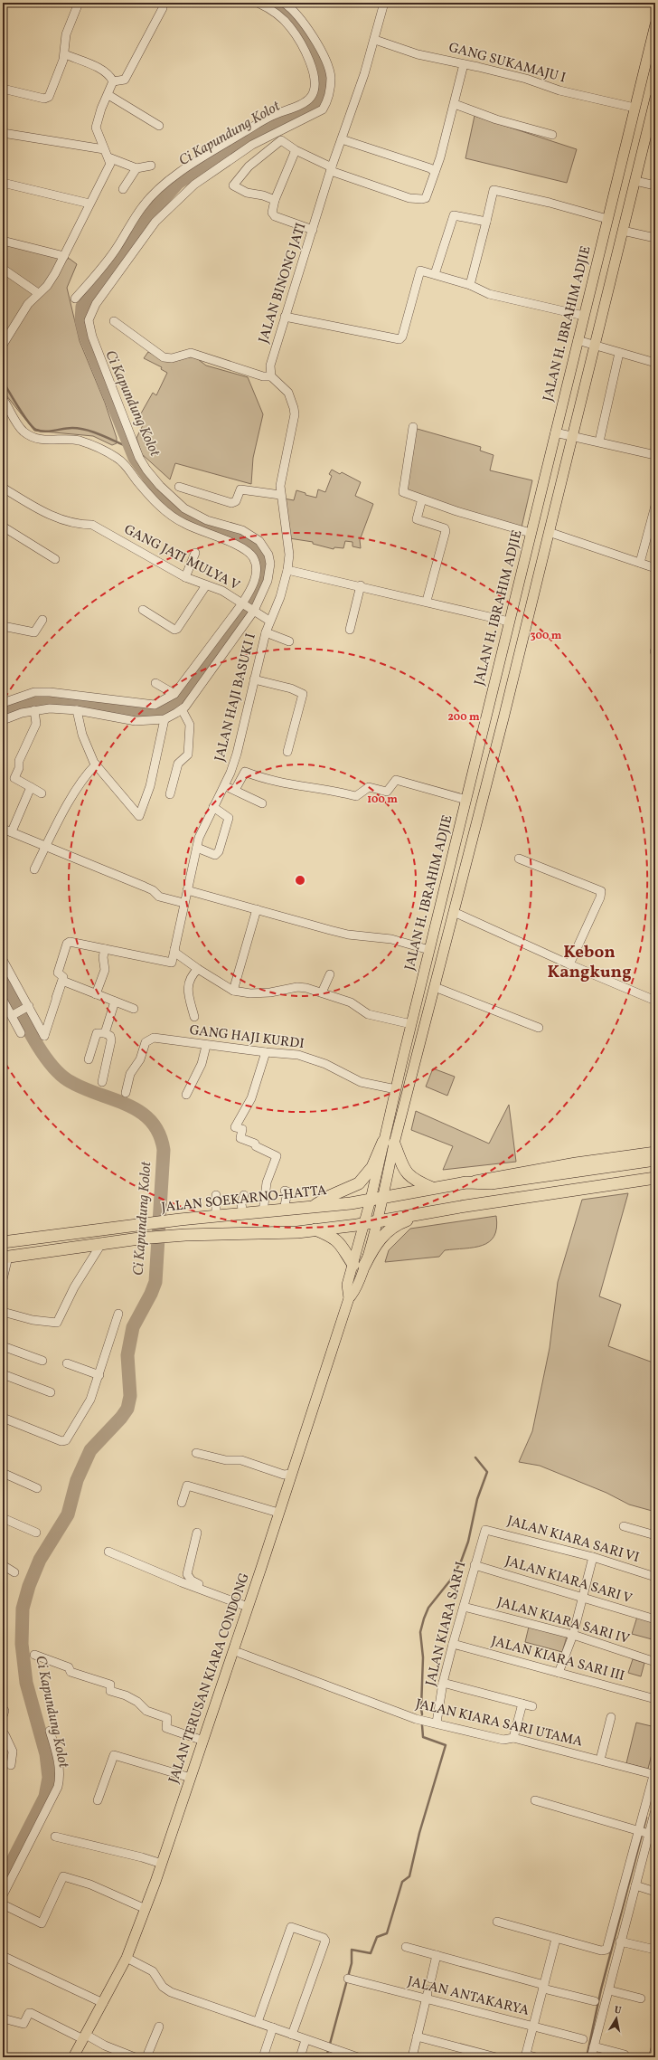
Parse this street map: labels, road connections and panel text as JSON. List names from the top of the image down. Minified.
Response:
{"streets":{"highway":["JALAN SOEKARNO-HATTA"],"main road":["JALAN H. IBRAHIM ADJIE","JALAN TERUSAN KIARA CONDONG"],"street":["GANG SUKAMAJU I","JALAN BINONG JATI","GANG JATI MULYA V","JALAN HAJI BASUKI I","GANG HAJI KURDI","JALAN KIARA SARI VI","JALAN KIARA SARI V","JALAN KIARA SARI IV","JALAN KIARA SARI I","JALAN KIARA SARI III","JALAN KIARA SARI UTAMA","JALAN ANTAKARYA"]},"crossings":[["GANG SUKAMAJU I","JALAN BINONG JATI"],["GANG SUKAMAJU I","JALAN H. IBRAHIM ADJIE"],["JALAN H. IBRAHIM ADJIE","GANG HAJI KURDI"],["JALAN H. IBRAHIM ADJIE","JALAN SOEKARNO-HATTA"],["JALAN H. IBRAHIM ADJIE","JALAN TERUSAN KIARA CONDONG"],["GANG JATI MULYA V","JALAN HAJI BASUKI I"],["JALAN SOEKARNO-HATTA","JALAN TERUSAN KIARA CONDONG"],["JALAN KIARA SARI VI","JALAN KIARA SARI I"],["JALAN KIARA SARI V","JALAN KIARA SARI I"],["JALAN KIARA SARI IV","JALAN KIARA SARI I"],["JALAN KIARA SARI I","JALAN KIARA SARI III"],["JALAN KIARA SARI I","JALAN KIARA SARI UTAMA"]],"districts":["Kebon Kangkung"],"water":["Ci Kapundung Kolot"],"north":"top","rings":["300 m","200 m","100 m"]}
